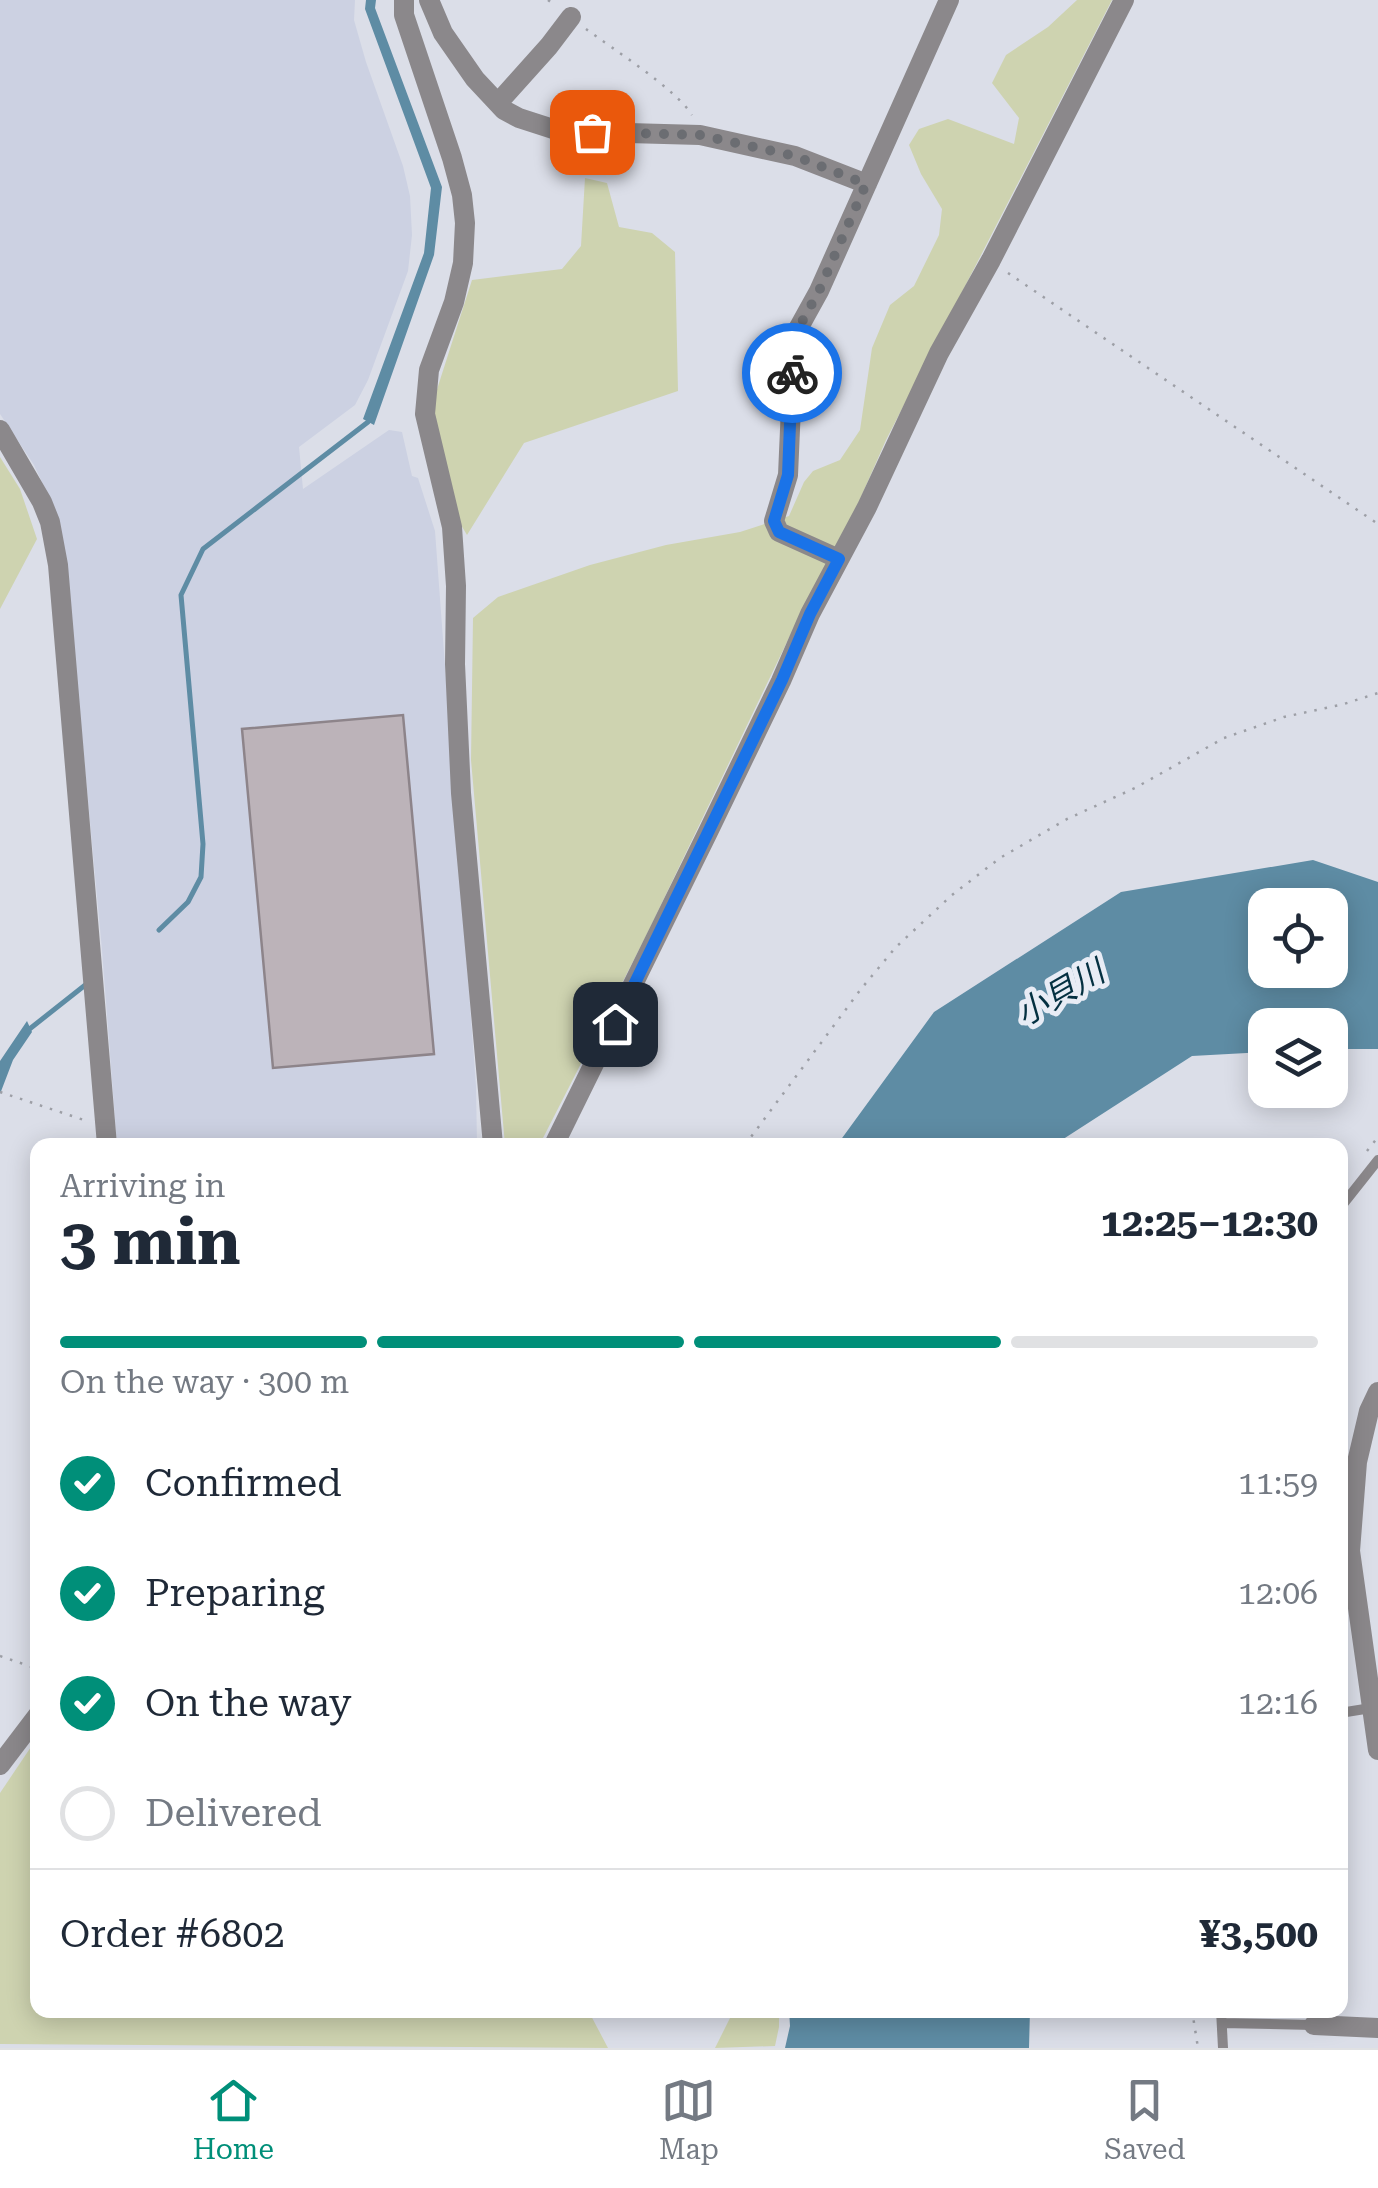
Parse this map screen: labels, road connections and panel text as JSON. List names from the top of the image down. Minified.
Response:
{"water":["小貝川"],"page":{"heading":["3 min","Arriving in","12:25–12:30"],"panel":["Order #6802","¥3,500"],"bar":"On the way · 300 m","list":[["Confirmed","11:59"],["Preparing","12:06"],["On the way","12:16"],"Delivered"],"tabs":["Home","Map","Saved"]}}
